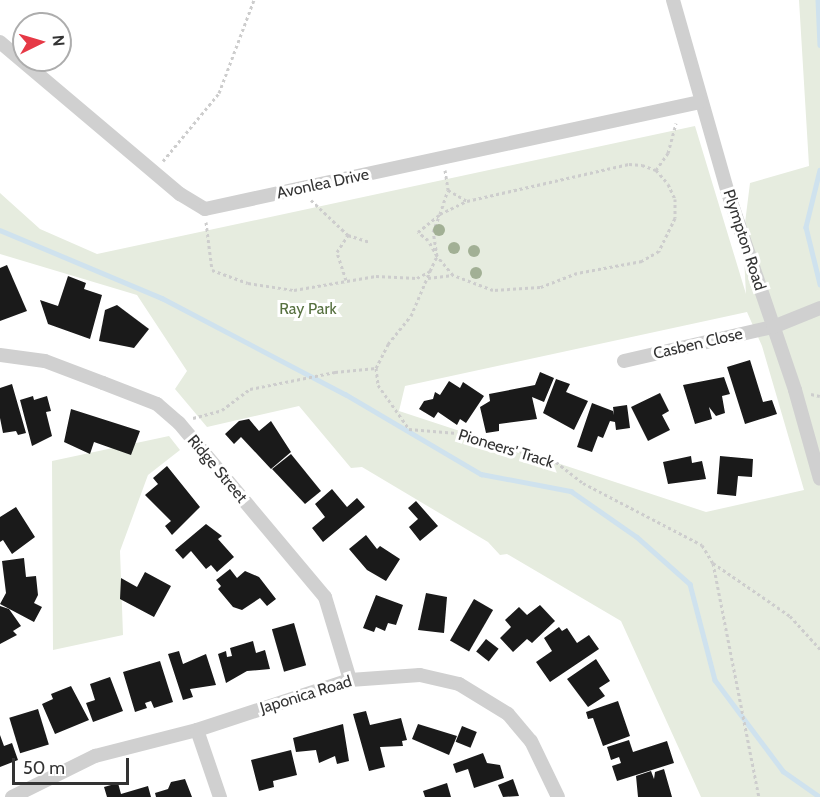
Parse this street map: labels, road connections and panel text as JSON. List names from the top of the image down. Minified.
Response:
{"streets":{"street":["Avonlea Drive","Plympton Road","Casben Close","Ridge Street","Japonica Road"],"path":["Pioneers' Track"]},"crossings":[["Avonlea Drive","Plympton Road"],["Plympton Road","Casben Close"],["Ridge Street","Japonica Road"]],"parks":["Ray Park"],"scale_bar":"50 m","north":"right"}
